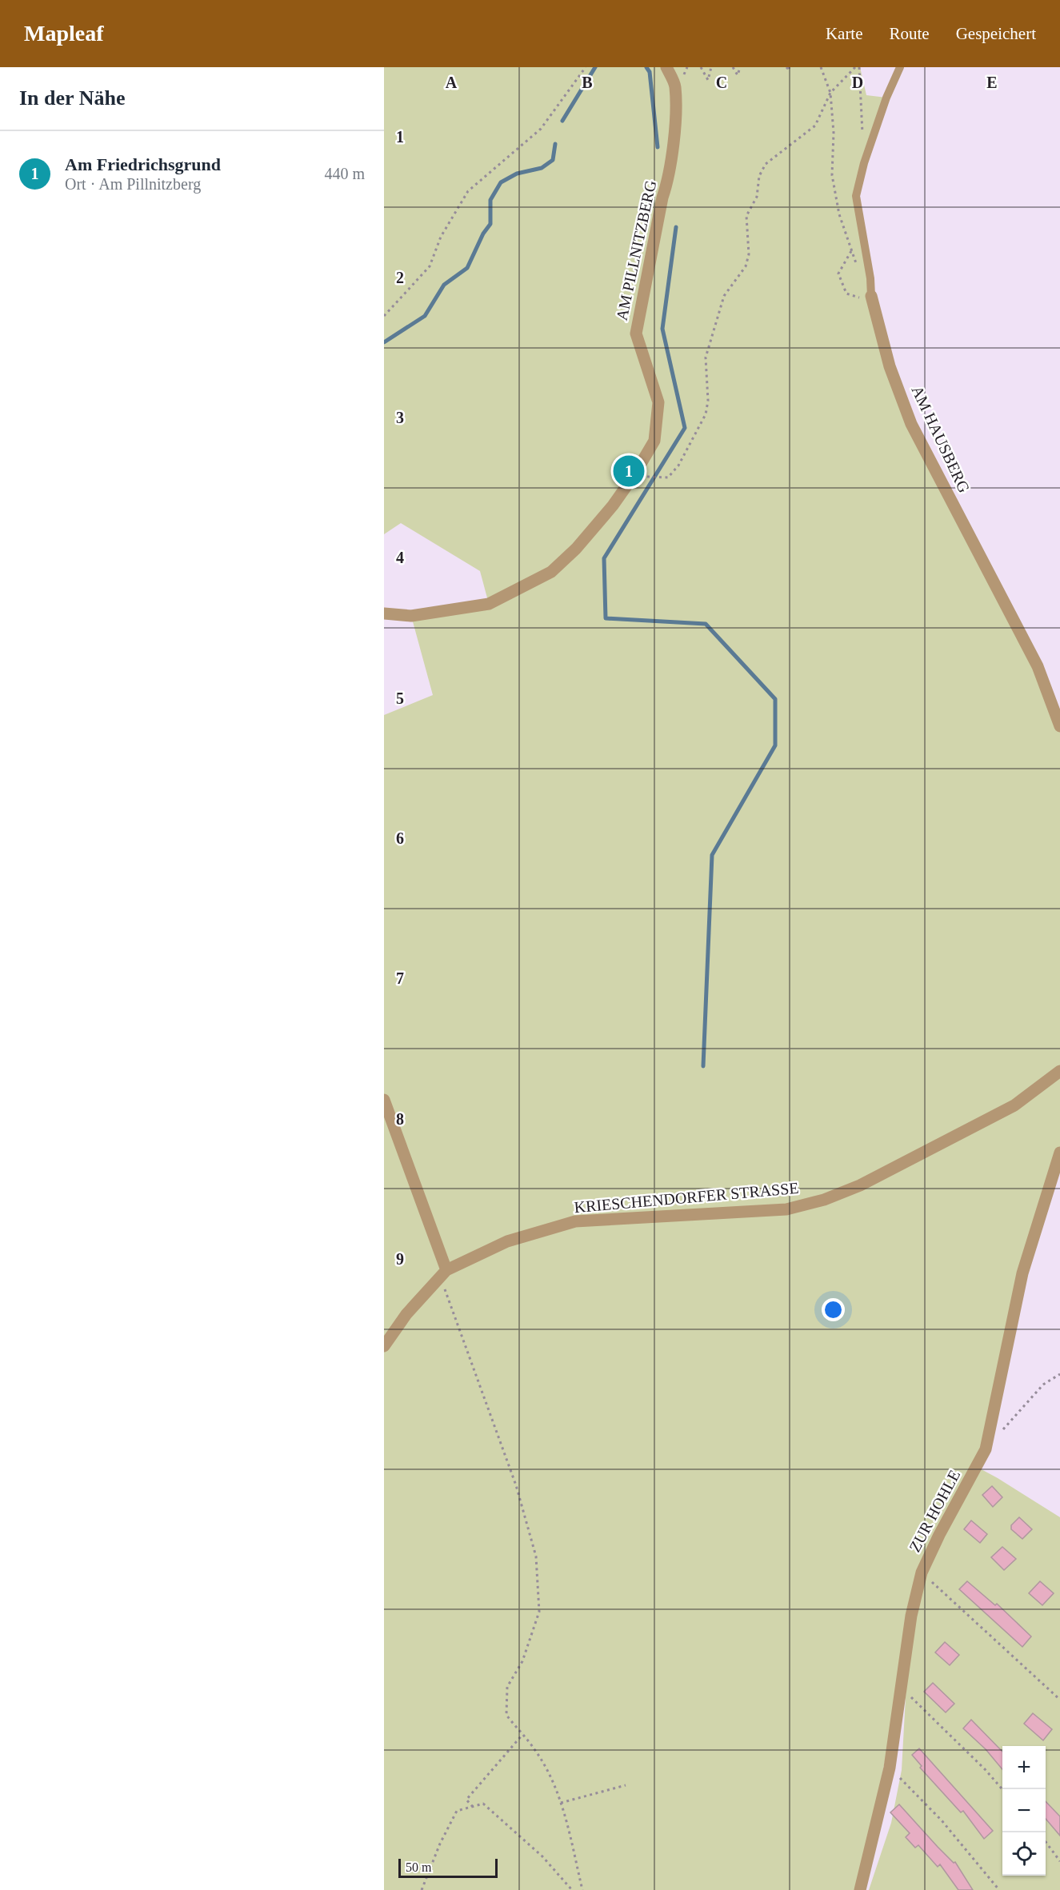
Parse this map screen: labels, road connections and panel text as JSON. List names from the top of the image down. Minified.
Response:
{"streets":{"street":["AM PILLNITZBERG","AM HAUSBERG","KRIESCHENDORFER STRASSE","ZUR HOHLE"]},"scale_bar":"50 m","page":{"header":"Mapleaf","nav":["Karte","Route","Gespeichert"],"heading":"In der Nähe","list":[{"mark":"1","name":"Am Friedrichsgrund","note":"Ort · Am Pillnitzberg","value":"440 m"}],"pins":"1","map_buttons":["+","−"],"scale":"50 m"},"grid":{"columns":["A","B","C","D","E"],"rows":["1","2","3","4","5","6","7","8","9"]}}
